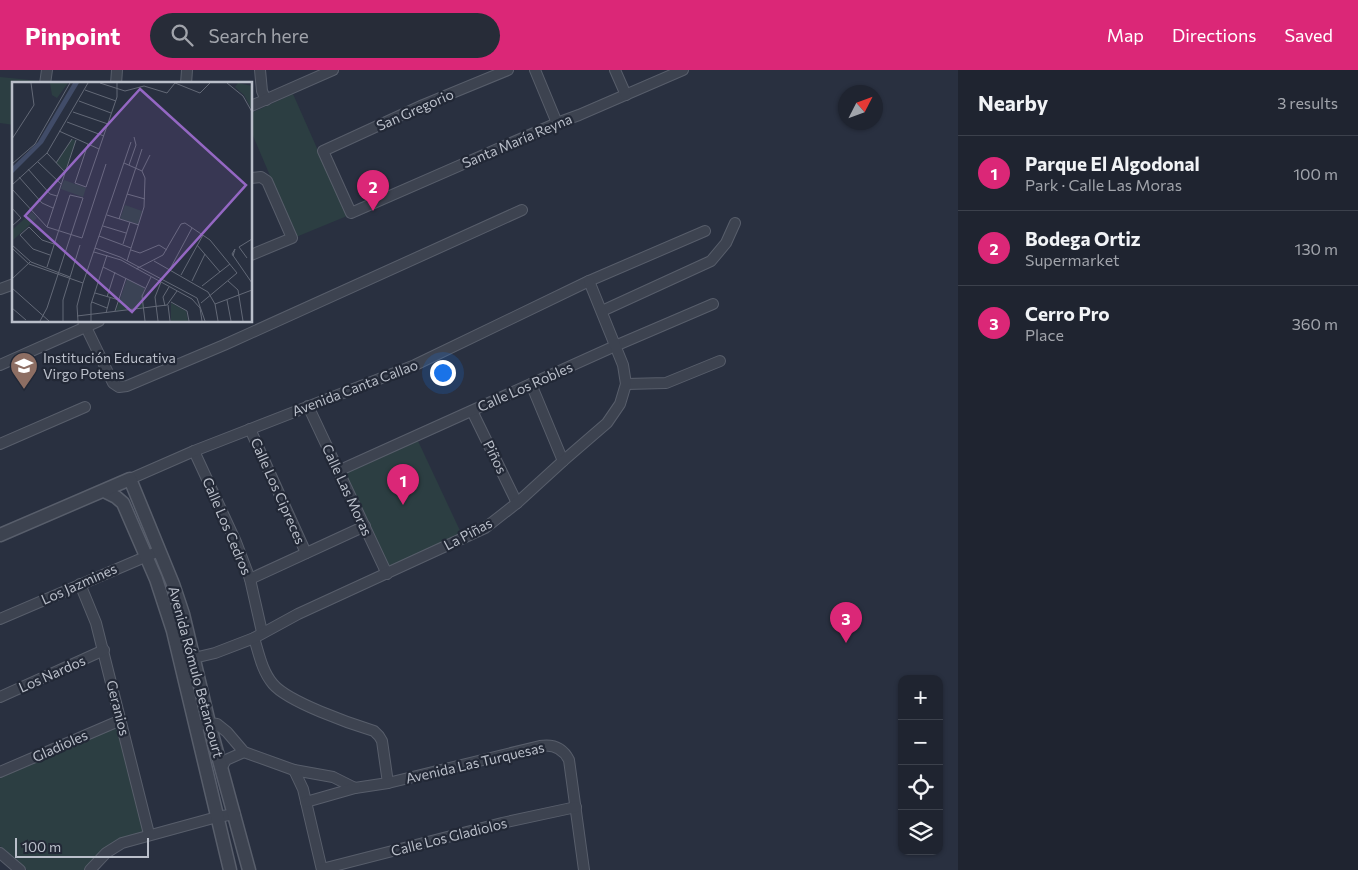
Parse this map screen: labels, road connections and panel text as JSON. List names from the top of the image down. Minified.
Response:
{"streets":{"street":["San Gregorio","Santa María Reyna","Calle Los Robles","Avenida Canta Callao","Piños","Calle Las Moras","Calle Los Cipreces","Calle Los Cedros","La Piñas","Los Jazmines","Avenida Rómulo Betancourt","Los Nardos","Geranios","Gladioles","Avenida Las Turquesas","Calle Los Gladiolos"]},"crossings":[["San Gregorio","Santa María Reyna"],["Calle Los Robles","Piños"],["Calle Los Robles","Calle Las Moras"],["Avenida Canta Callao","Calle Las Moras"],["Avenida Canta Callao","Calle Los Cipreces"],["Avenida Canta Callao","Calle Los Cedros"],["Avenida Canta Callao","Avenida Rómulo Betancourt"],["Piños","La Piñas"],["Calle Las Moras","La Piñas"],["Calle Los Cedros","La Piñas"],["Calle Los Cedros","Avenida Las Turquesas"],["La Piñas","Avenida Rómulo Betancourt"],["Los Jazmines","Avenida Rómulo Betancourt"],["Los Jazmines","Geranios"],["Los Nardos","Geranios"],["Geranios","Gladioles"],["Avenida Las Turquesas","Calle Los Gladiolos"]],"places":{"school or university":["Institución Educativa Virgo Potens"]},"scale_bar":"100 m","north":"top right","page":{"header":"Pinpoint","search":"Search here","nav":["Map","Directions","Saved"],"heading":["Nearby","3 results"],"list":[{"mark":"1","name":"Parque El Algodonal","note":"Park · Calle Las Moras","value":"100 m"},{"mark":"2","name":"Bodega Ortiz","note":"Supermarket","value":"130 m"},{"mark":"3","name":"Cerro Pro","note":"Place","value":"360 m"}],"pins":["2","1","3"],"map_buttons":["+","−"],"scale":"100 m"}}
